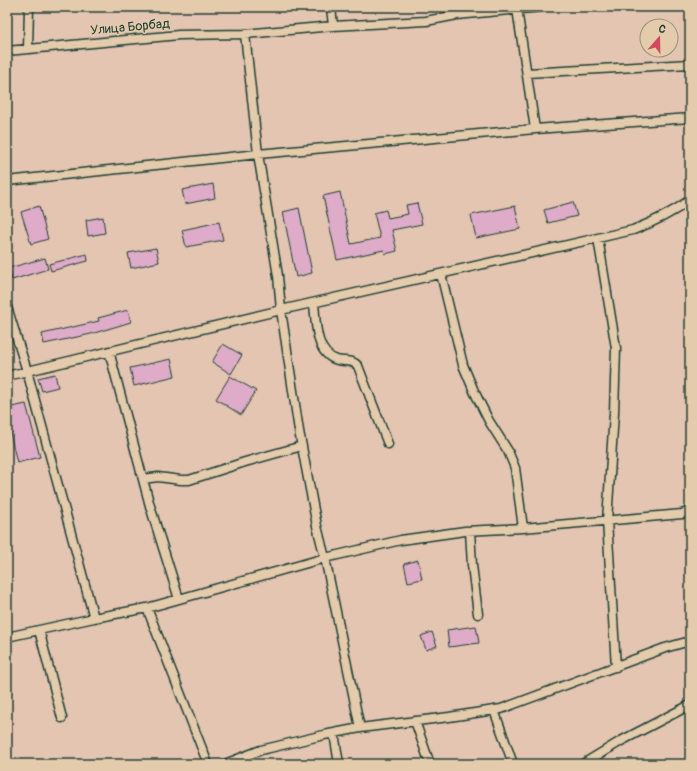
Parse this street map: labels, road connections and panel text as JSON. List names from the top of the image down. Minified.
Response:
{"streets":{"street":["Улица Борбад"]},"north":"top"}
